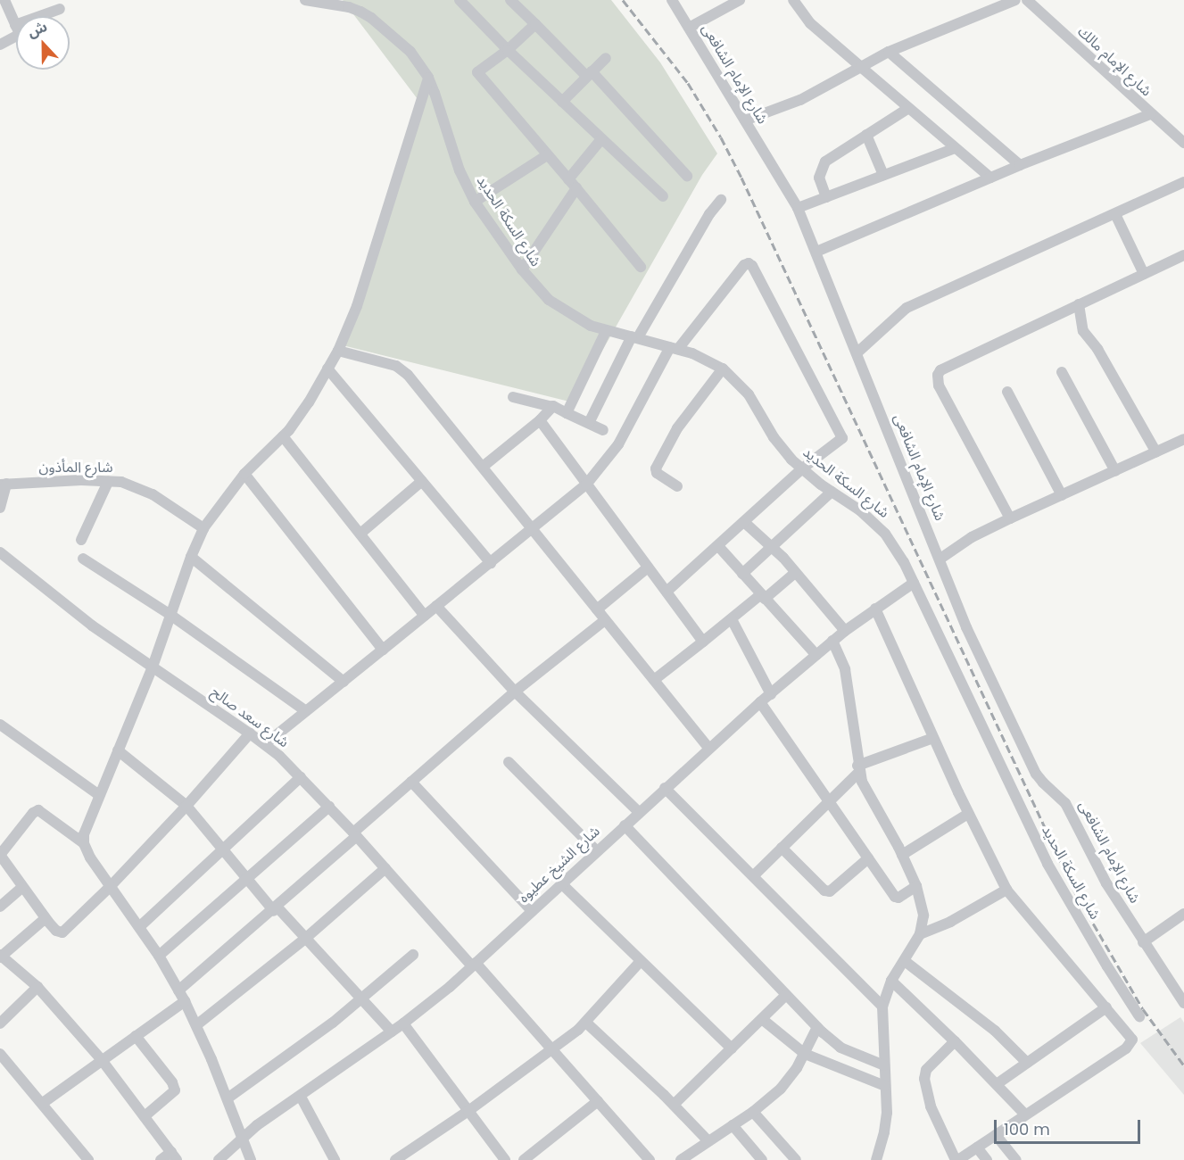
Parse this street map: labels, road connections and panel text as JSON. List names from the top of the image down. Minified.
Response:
{"streets":{"street":["شارع الإمام مالك","شارع الإمام الشافعى","شارع السكة الحديد","شارع المأذون","شارع سعد صالح","شارع الشيخ عطيوه"]},"crossings":[["شارع السكة الحديد","شارع الشيخ عطيوه"],["شارع سعد صالح","شارع الشيخ عطيوه"]],"scale_bar":"100 m","north":"top"}
